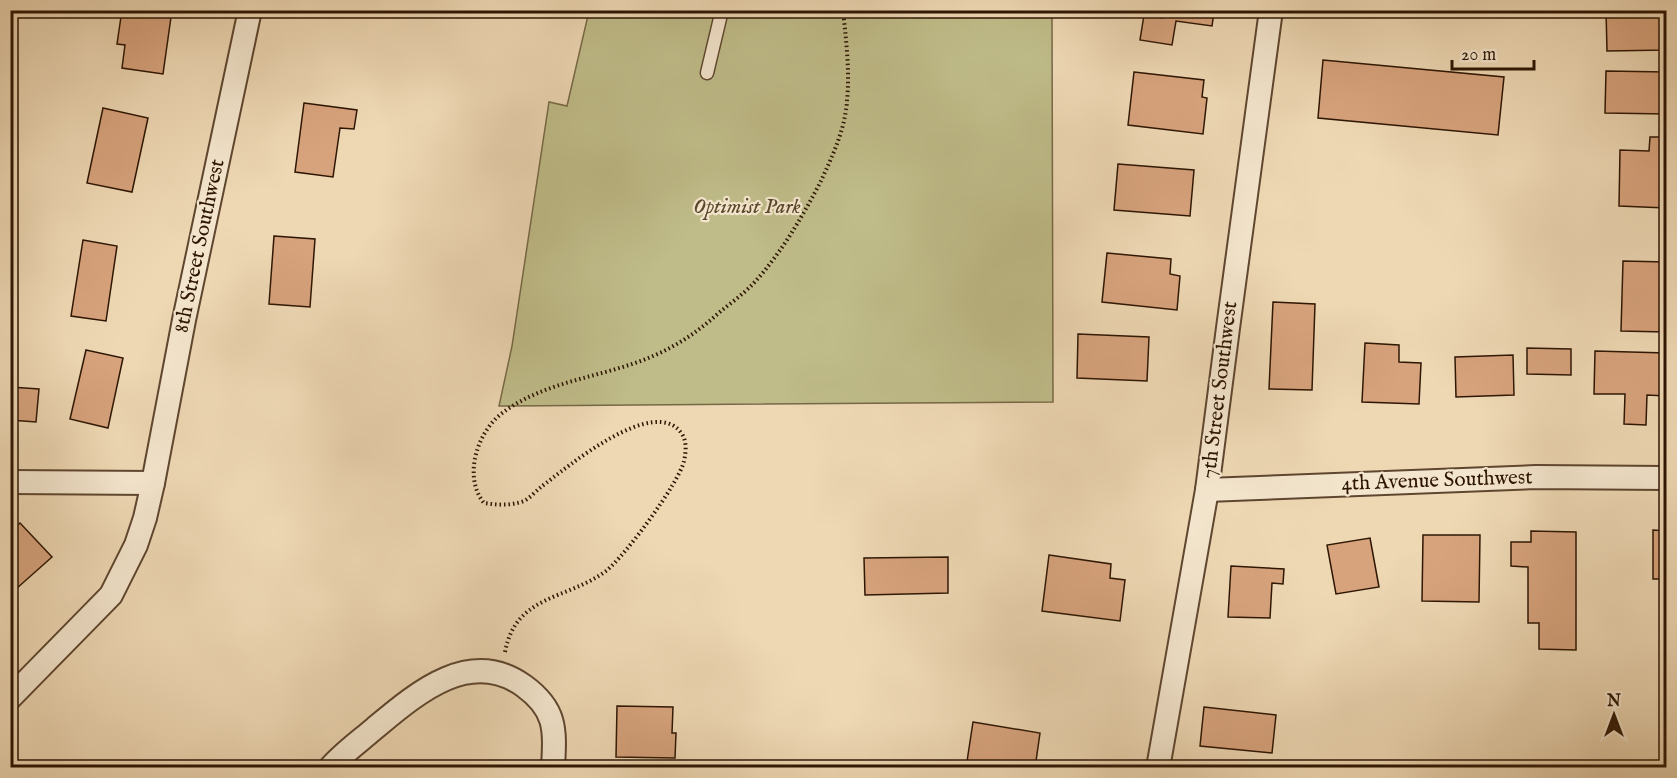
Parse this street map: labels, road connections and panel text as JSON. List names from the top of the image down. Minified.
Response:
{"streets":{"street":["8th Street Southwest","7th Street Southwest","4th Avenue Southwest"]},"crossings":[["7th Street Southwest","4th Avenue Southwest"]],"parks":["Optimist Park"],"scale_bar":"20 m","north":"top"}
